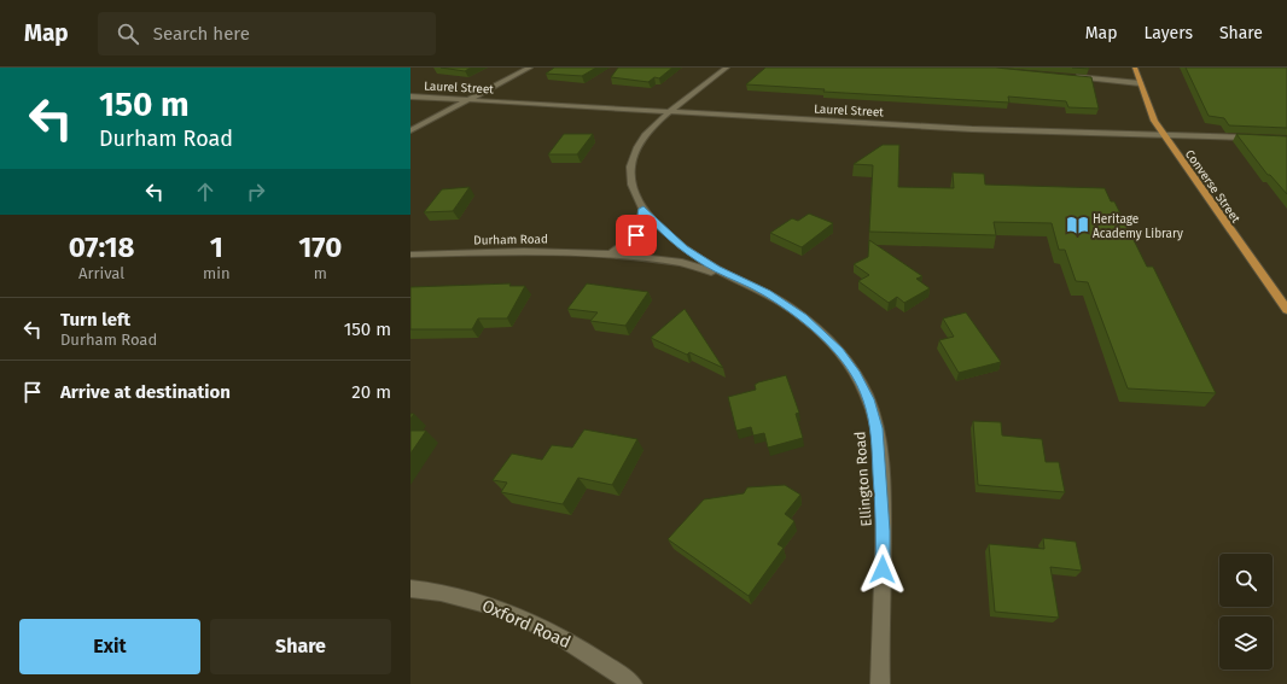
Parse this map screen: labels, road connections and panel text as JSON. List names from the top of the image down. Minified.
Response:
{"streets":{"main road":["Converse Street"],"street":["Laurel Street","Durham Road","Ellington Road","Oxford Road"]},"crossings":[["Laurel Street","Converse Street"],["Laurel Street","Ellington Road"],["Durham Road","Ellington Road"]],"places":{"library":["Heritage Academy Library"]},"page":{"header":"Map","search":"Search here","nav":["Map","Layers","Share"],"turn":["150 m","Durham Road"],"eta":["07:18","Arrival","1","min","170","m"],"list":[{"name":"Turn left","note":"Durham Road","value":"150 m"},{"name":"Arrive at destination","value":"20 m"}],"buttons":["Exit","Share"]}}
